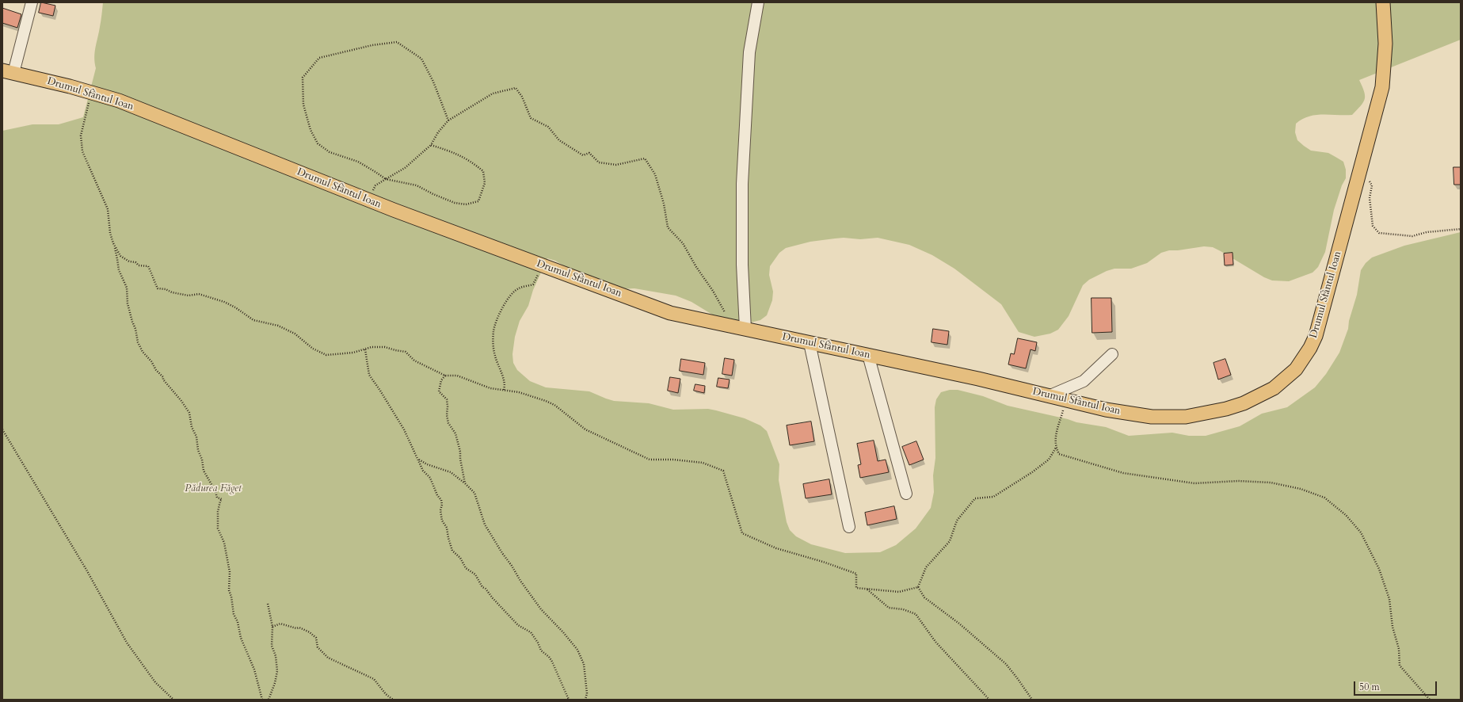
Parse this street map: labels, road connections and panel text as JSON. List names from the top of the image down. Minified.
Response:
{"streets":{"main road":["Drumul Sfântul Ioan"]},"parks":["Pădurea Făget"],"scale_bar":"50 m"}
